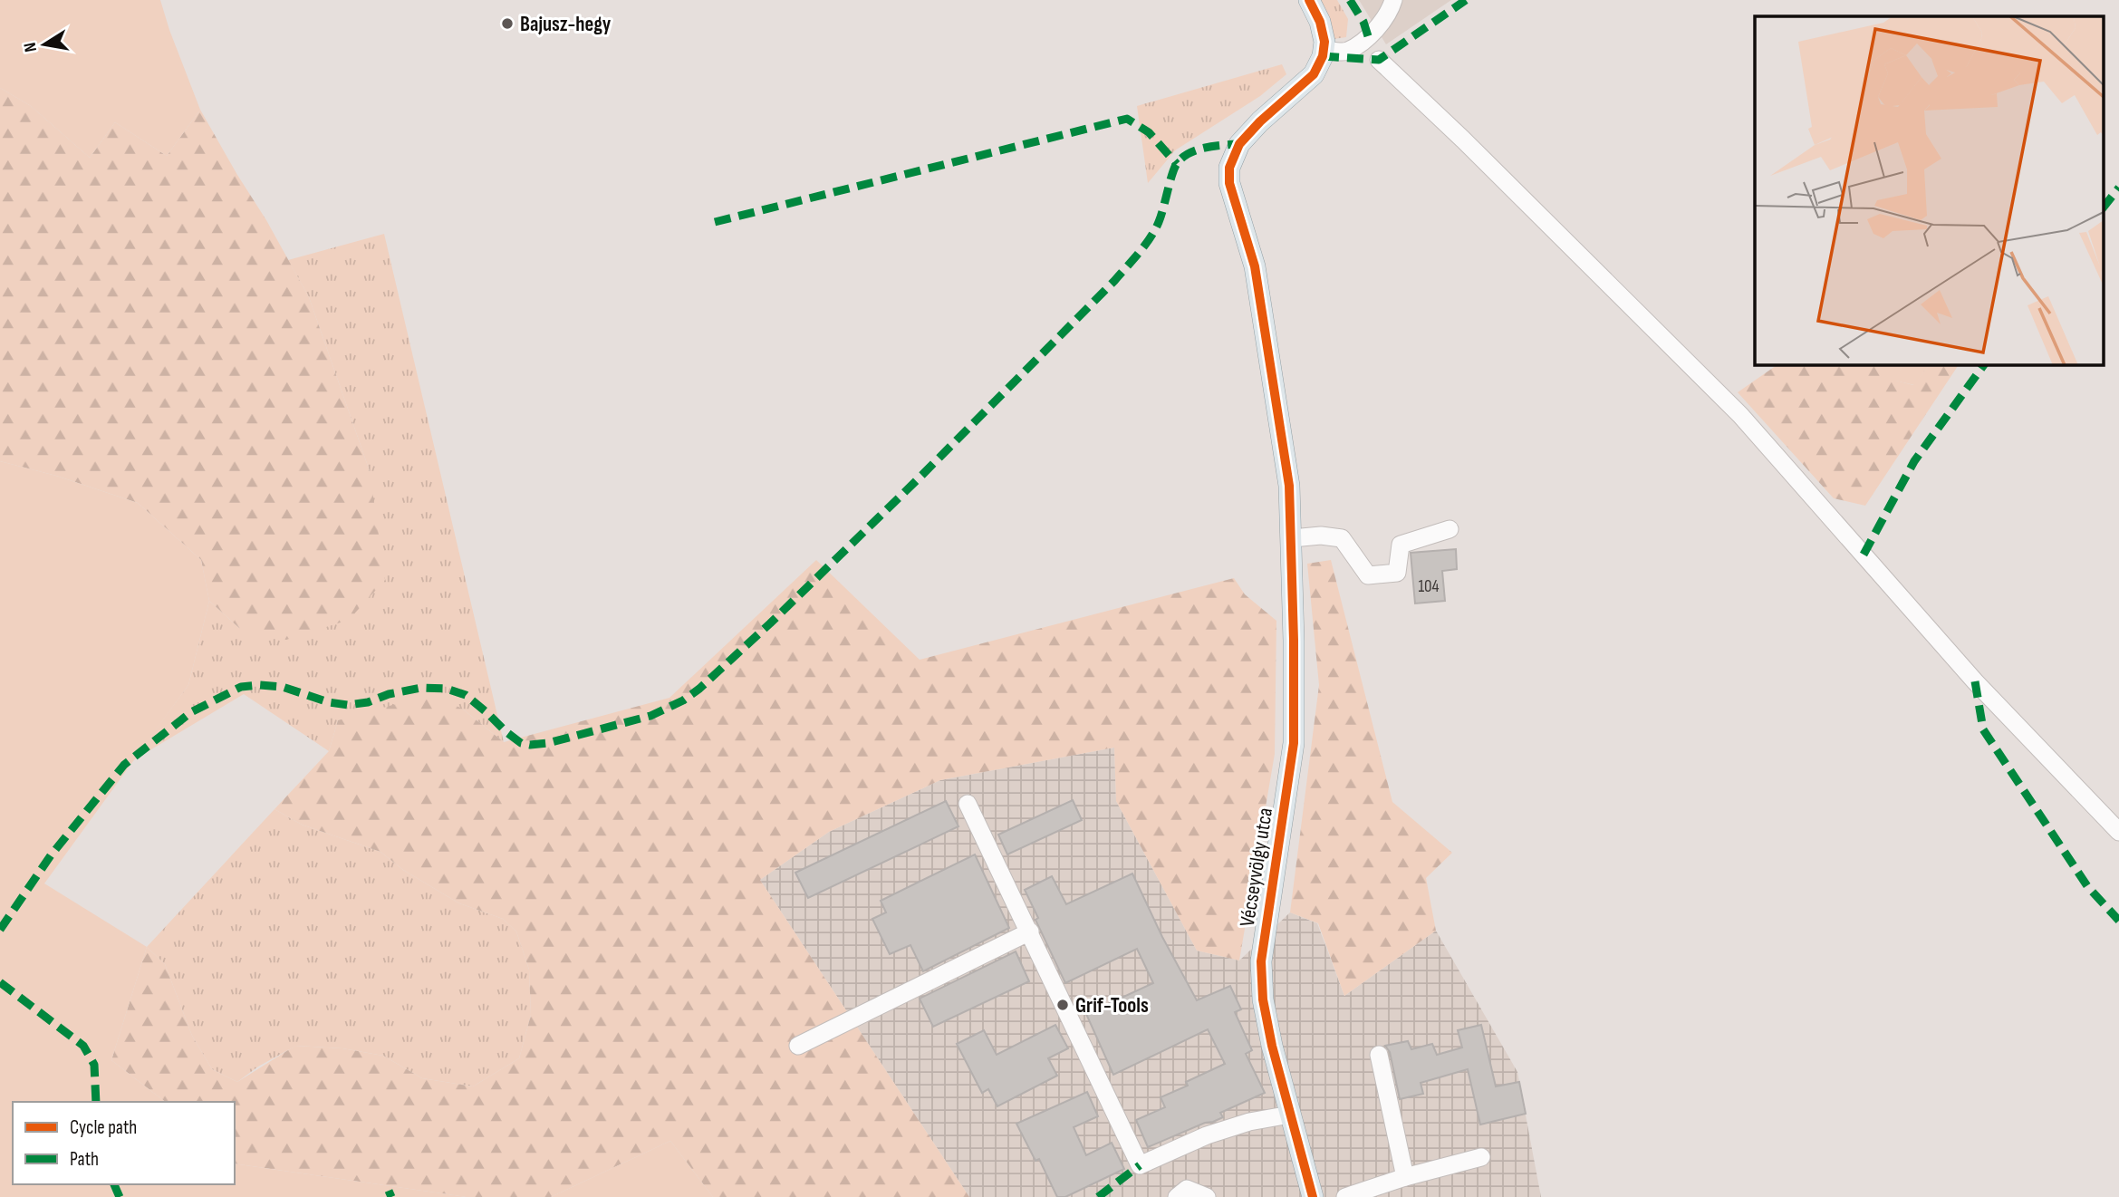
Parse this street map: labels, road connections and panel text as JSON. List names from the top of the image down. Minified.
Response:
{"streets":{"main road":["Vécseyvölgy utca"]},"places":["Bajusz-hegy","Grif-Tools"],"house_numbers":["104"],"legend":["Cycle path","Path"],"north":"left"}
